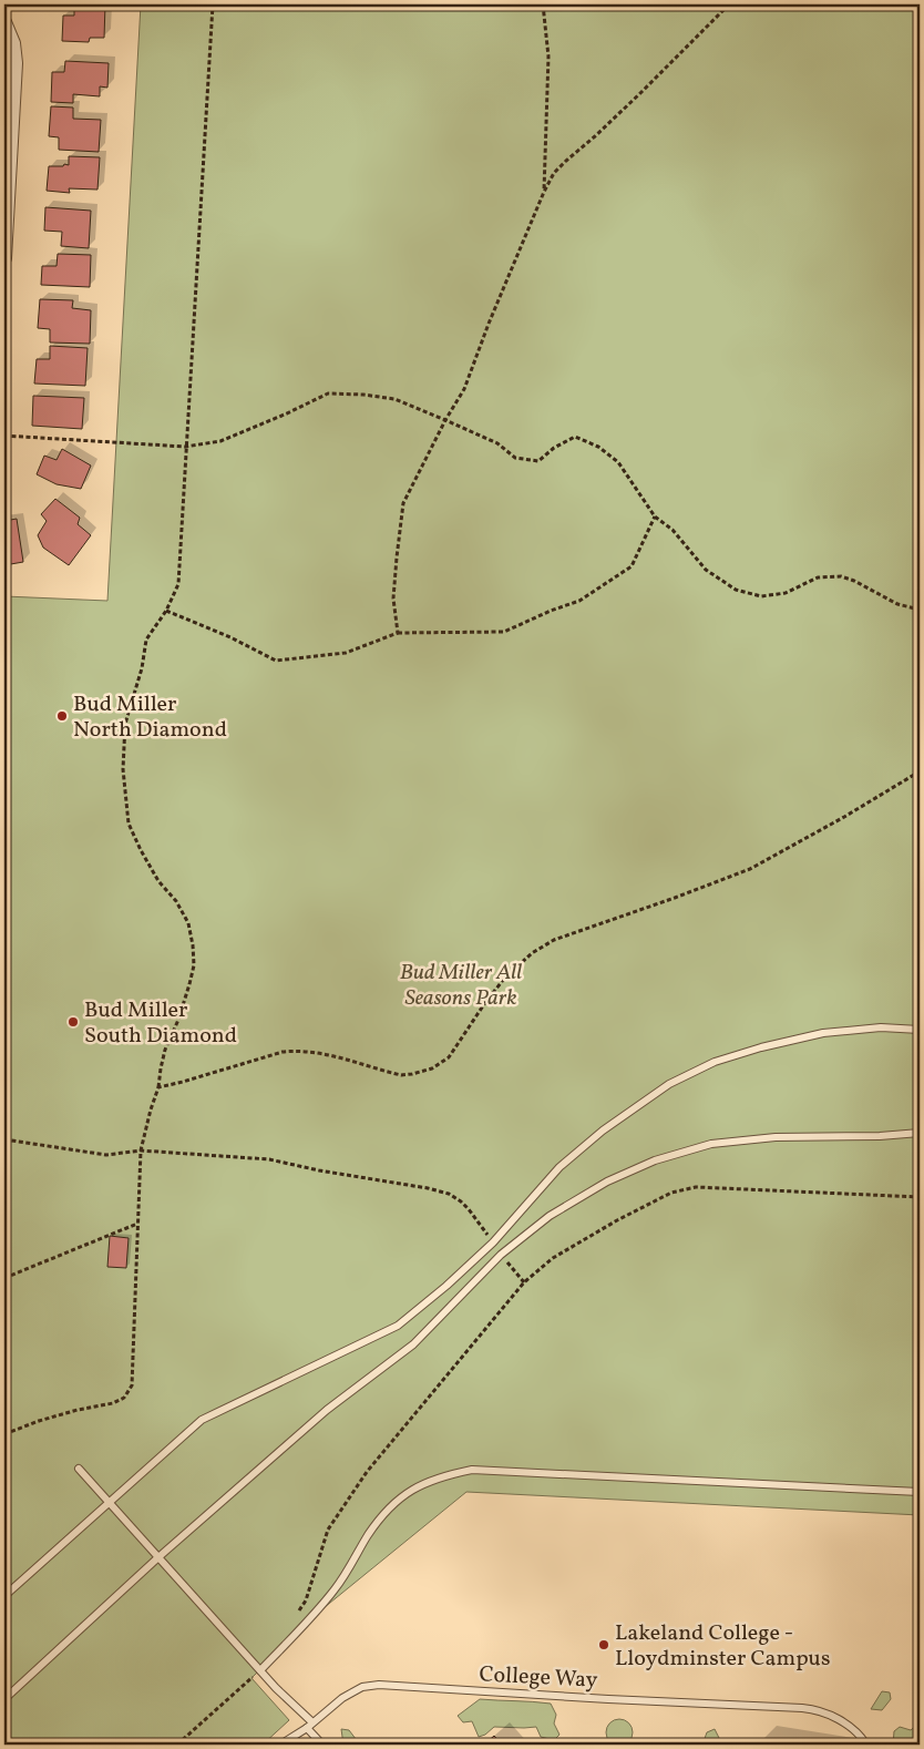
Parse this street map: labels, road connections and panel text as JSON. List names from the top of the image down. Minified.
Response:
{"streets":{"lane":["College Way"]},"parks":["Bud Miller All Seasons Park"],"places":["Bud Miller North Diamond","Bud Miller South Diamond","Lakeland College - Lloydminster Campus"]}
